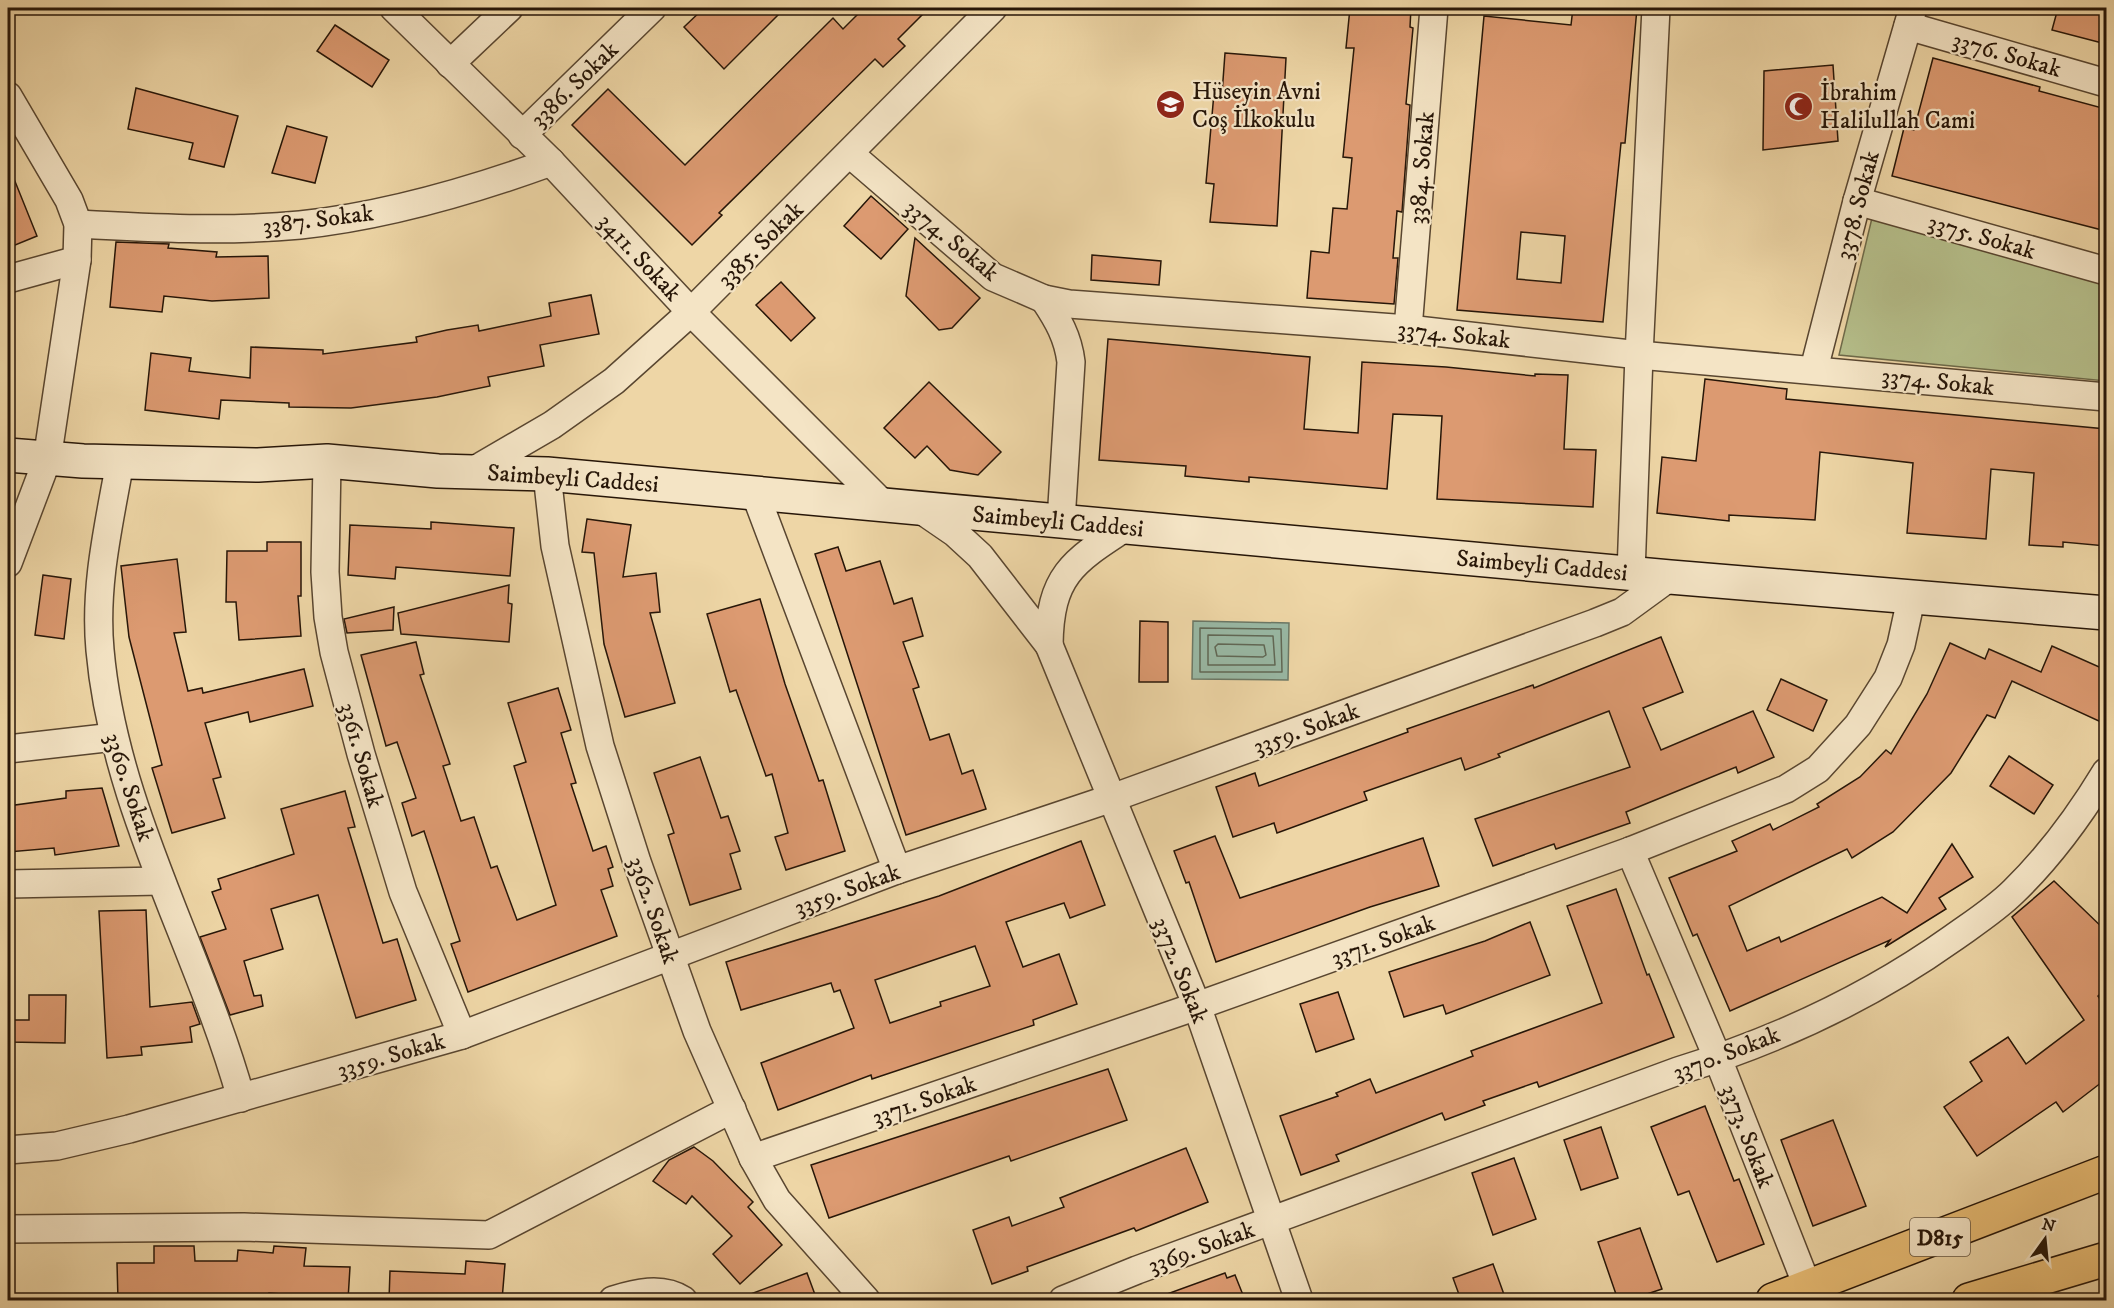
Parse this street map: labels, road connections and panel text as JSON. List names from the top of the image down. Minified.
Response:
{"streets":{"highway":["D815"],"main road":["Saimbeyli Caddesi"],"street":["3376. Sokak","3386. Sokak","3384. Sokak","3378. Sokak","3387. Sokak","3375. Sokak","3374. Sokak","3385. Sokak","3411. Sokak","3359. Sokak","3361. Sokak","3360. Sokak","3362. Sokak","3371. Sokak","3372. Sokak","3370. Sokak","3373. Sokak","3369. Sokak"]},"crossings":[["3376. Sokak","3378. Sokak"],["3386. Sokak","3411. Sokak"],["3384. Sokak","3374. Sokak"],["3378. Sokak","3375. Sokak"],["3378. Sokak","3374. Sokak"],["3387. Sokak","3411. Sokak"],["3374. Sokak","3385. Sokak"],["3385. Sokak","3411. Sokak"],["3385. Sokak","Saimbeyli Caddesi"],["3411. Sokak","Saimbeyli Caddesi"],["Saimbeyli Caddesi","3359. Sokak"],["Saimbeyli Caddesi","3361. Sokak"],["Saimbeyli Caddesi","3360. Sokak"],["Saimbeyli Caddesi","3362. Sokak"],["Saimbeyli Caddesi","3371. Sokak"],["3359. Sokak","3361. Sokak"],["3359. Sokak","3360. Sokak"],["3359. Sokak","3362. Sokak"],["3359. Sokak","3372. Sokak"],["3362. Sokak","3371. Sokak"],["3371. Sokak","3372. Sokak"],["3371. Sokak","3373. Sokak"],["3372. Sokak","3370. Sokak"],["3372. Sokak","3369. Sokak"],["3370. Sokak","3373. Sokak"],["3370. Sokak","3369. Sokak"],["3373. Sokak","D815"]],"places":{"school or university":["Hüseyin Avni Coş İlkokulu"],"mosque":["İbrahim Halilullah Cami"]},"north":"top"}
